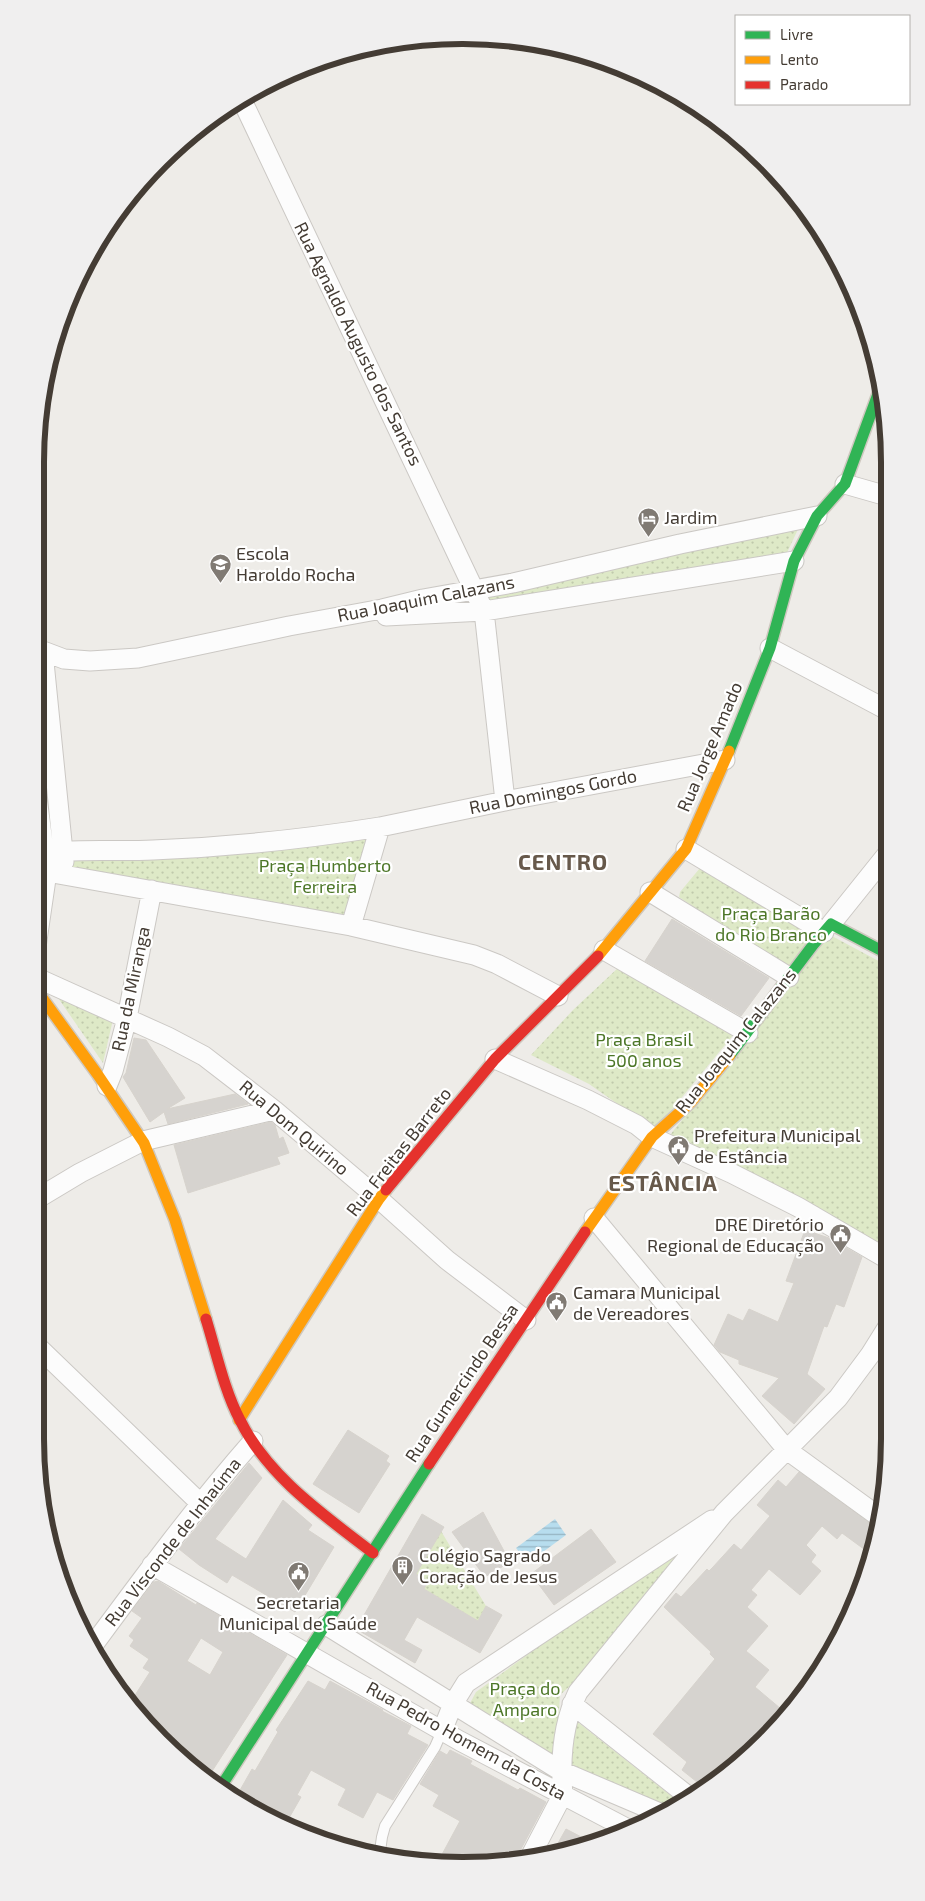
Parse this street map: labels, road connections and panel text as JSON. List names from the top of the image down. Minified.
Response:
{"streets":{"street":["Rua Agnaldo Augusto dos Santos","Rua Joaquim Calazans","Rua Jorge Amado","Rua Domingos Gordo","Rua da Miranga","Rua Dom Quirino","Rua Freitas Barreto","Rua Gumercindo Bessa","Rua Visconde de Inhaúma","Rua Pedro Homem da Costa"]},"crossings":[["Rua Agnaldo Augusto dos Santos","Rua Joaquim Calazans"],["Rua Agnaldo Augusto dos Santos","Rua Domingos Gordo"],["Rua Joaquim Calazans","Rua Jorge Amado"],["Rua Joaquim Calazans","Rua Gumercindo Bessa"],["Rua Jorge Amado","Rua Domingos Gordo"],["Rua Jorge Amado","Rua Freitas Barreto"],["Rua da Miranga","Rua Dom Quirino"],["Rua Dom Quirino","Rua Freitas Barreto"],["Rua Dom Quirino","Rua Gumercindo Bessa"],["Rua Gumercindo Bessa","Rua Pedro Homem da Costa"],["Rua Visconde de Inhaúma","Rua Pedro Homem da Costa"]],"districts":["CENTRO","ESTÂNCIA"],"parks":["Praça Humberto Ferreira","Praça Barão do Rio Branco","Praça Brasil 500 anos","Praça do Amparo"],"places":{"hotel":["Jardim"],"school or university":["Escola Haroldo Rocha"],"public building":["Prefeitura Municipal de Estância","DRE Diretório Regional de Educação","Camara Municipal de Vereadores","Secretaria Municipal de Saúde"],"building":["Colégio Sagrado Coração de Jesus"]},"legend":["Livre","Lento","Parado"]}
